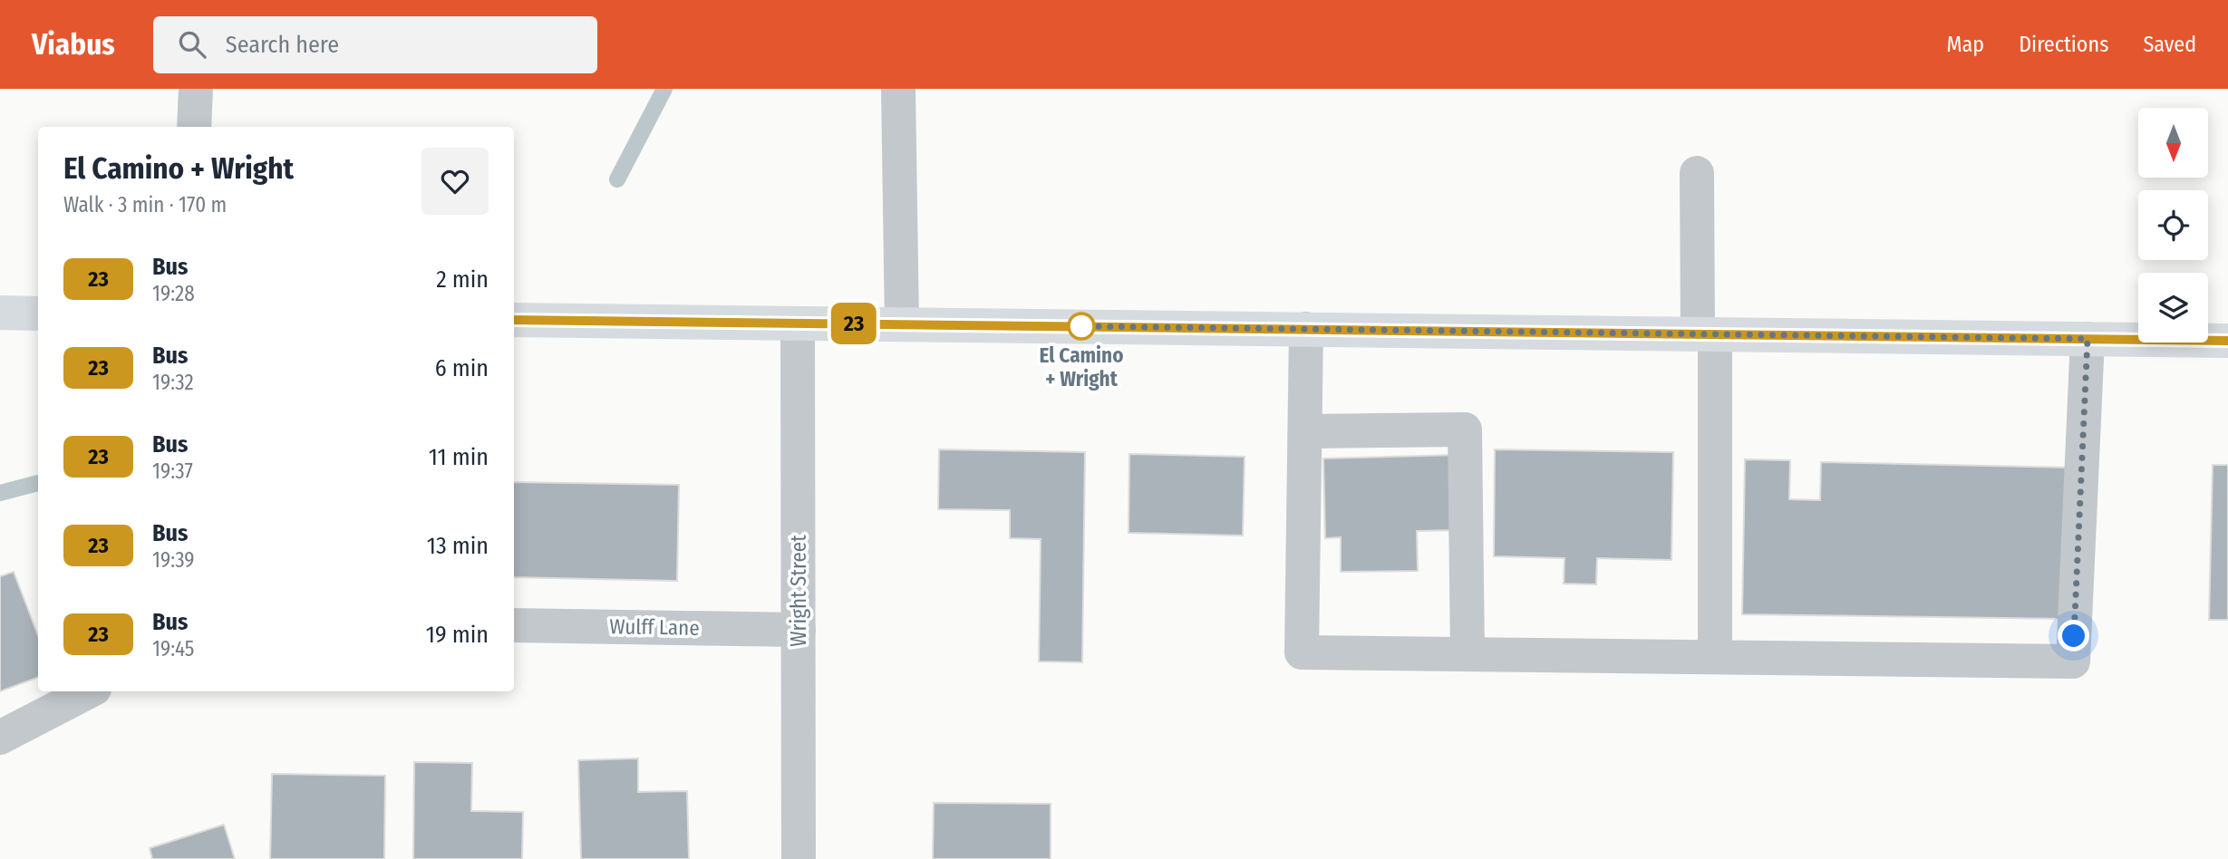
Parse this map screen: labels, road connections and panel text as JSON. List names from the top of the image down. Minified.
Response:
{"streets":{"street":["Wright Street","Wulff Lane"]},"crossings":[["Wright Street","Wulff Lane"]],"places":["El Camino + Wright"],"lines":["bus line 23"],"north":"bottom","page":{"header":"Viabus","search":"Search here","nav":["Map","Directions","Saved"],"on_map":"23","heading":["El Camino + Wright","Walk · 3 min · 170 m"],"list":[{"mark":"23","name":"Bus","note":"19:28","value":"2 min"},{"mark":"23","name":"Bus","note":"19:32","value":"6 min"},{"mark":"23","name":"Bus","note":"19:37","value":"11 min"},{"mark":"23","name":"Bus","note":"19:39","value":"13 min"},{"mark":"23","name":"Bus","note":"19:45","value":"19 min"}]}}
